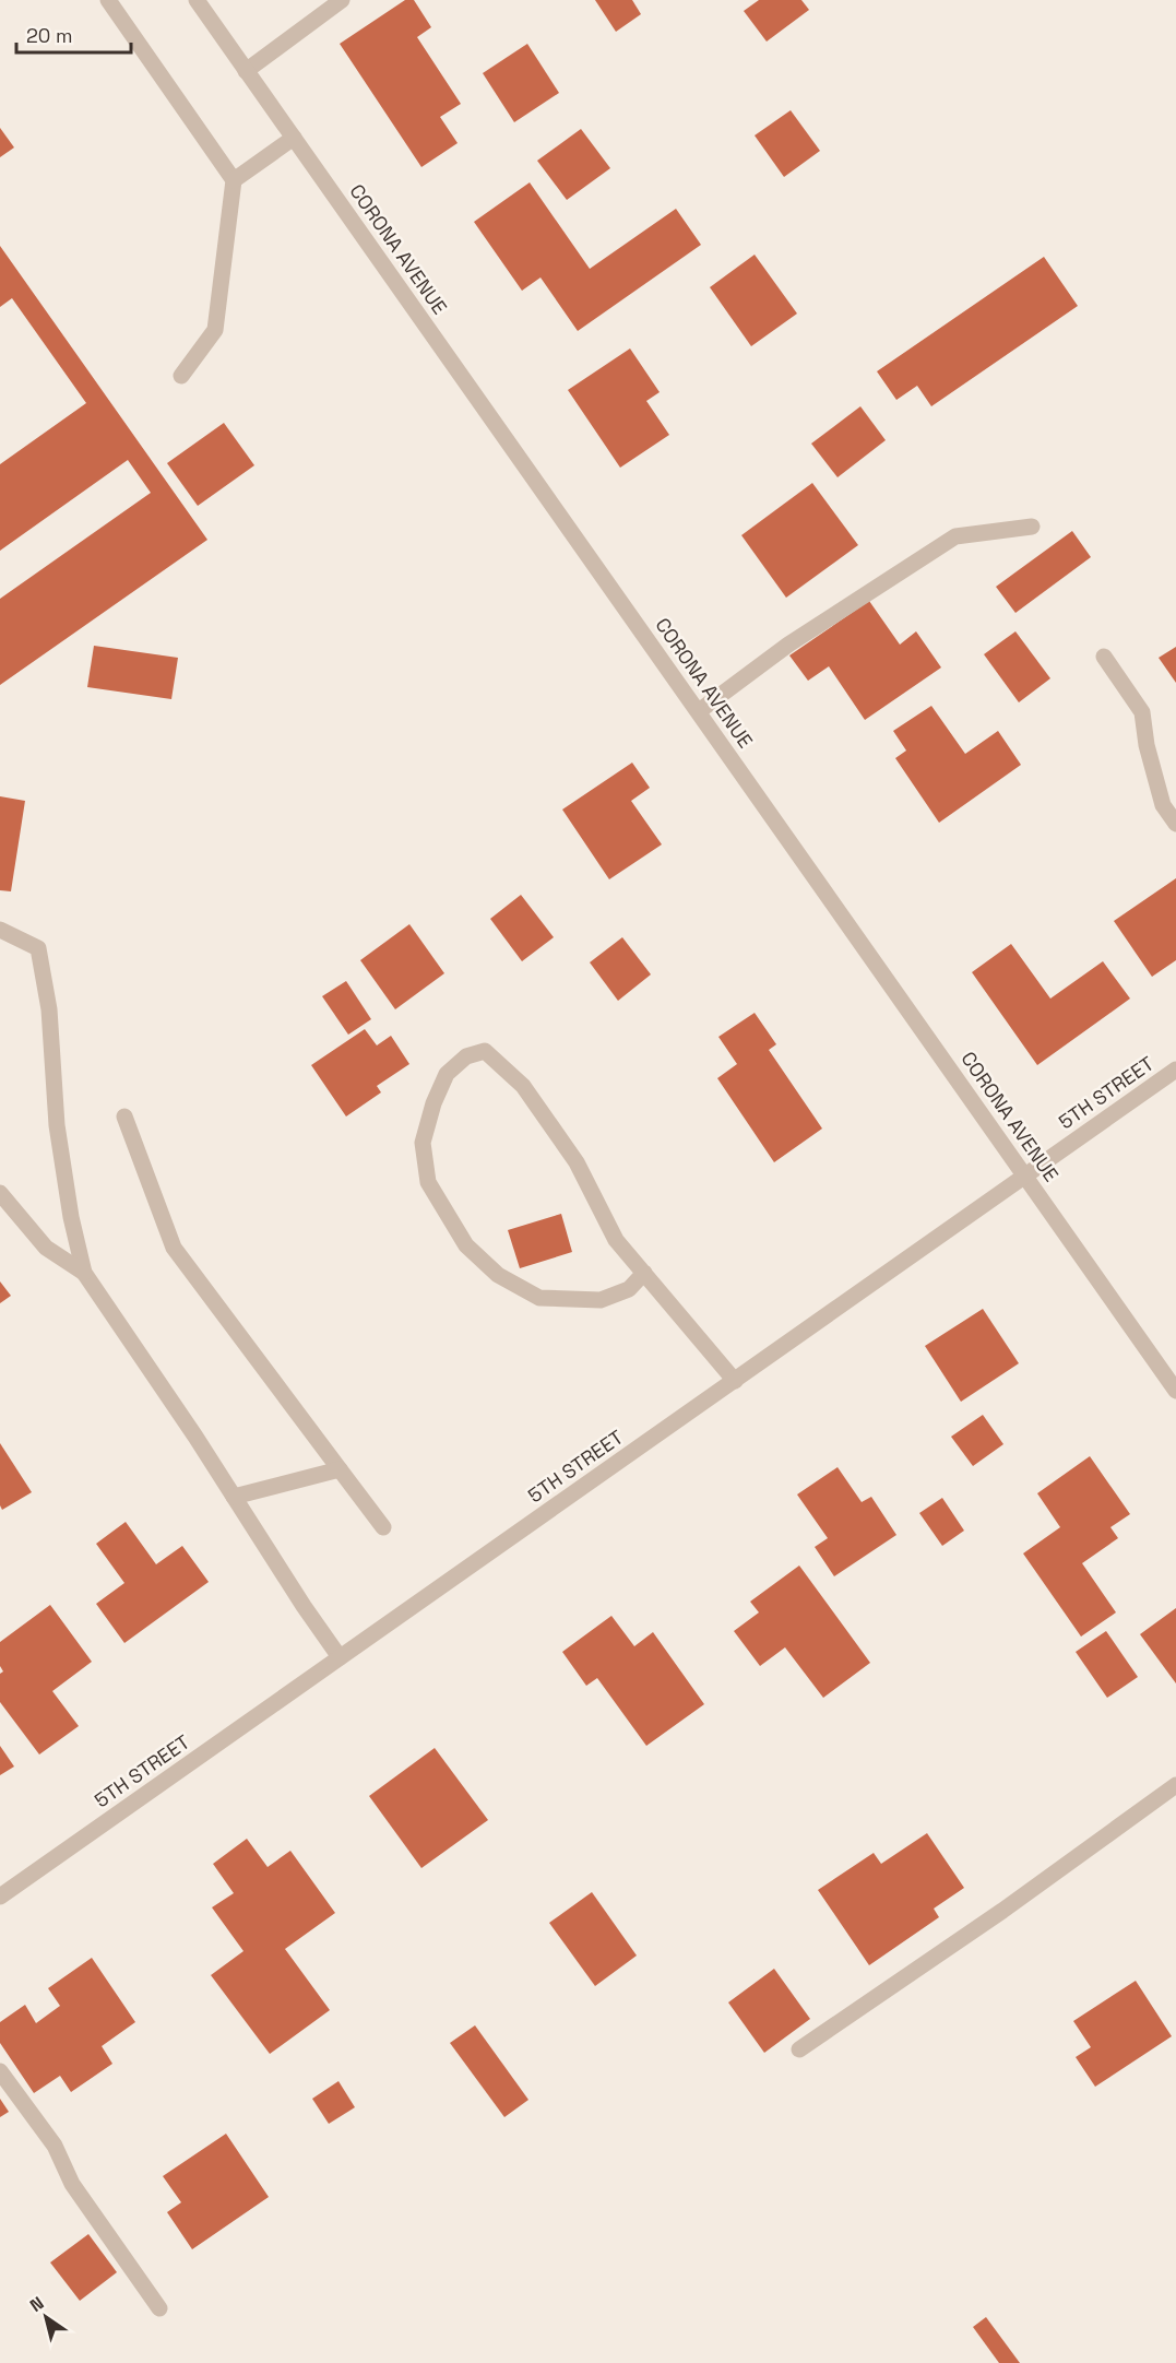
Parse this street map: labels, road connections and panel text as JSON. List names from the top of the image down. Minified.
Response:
{"streets":{"street":["CORONA AVENUE","5TH STREET"]},"crossings":[["CORONA AVENUE","5TH STREET"]],"scale_bar":"20 m","north":"top left"}
